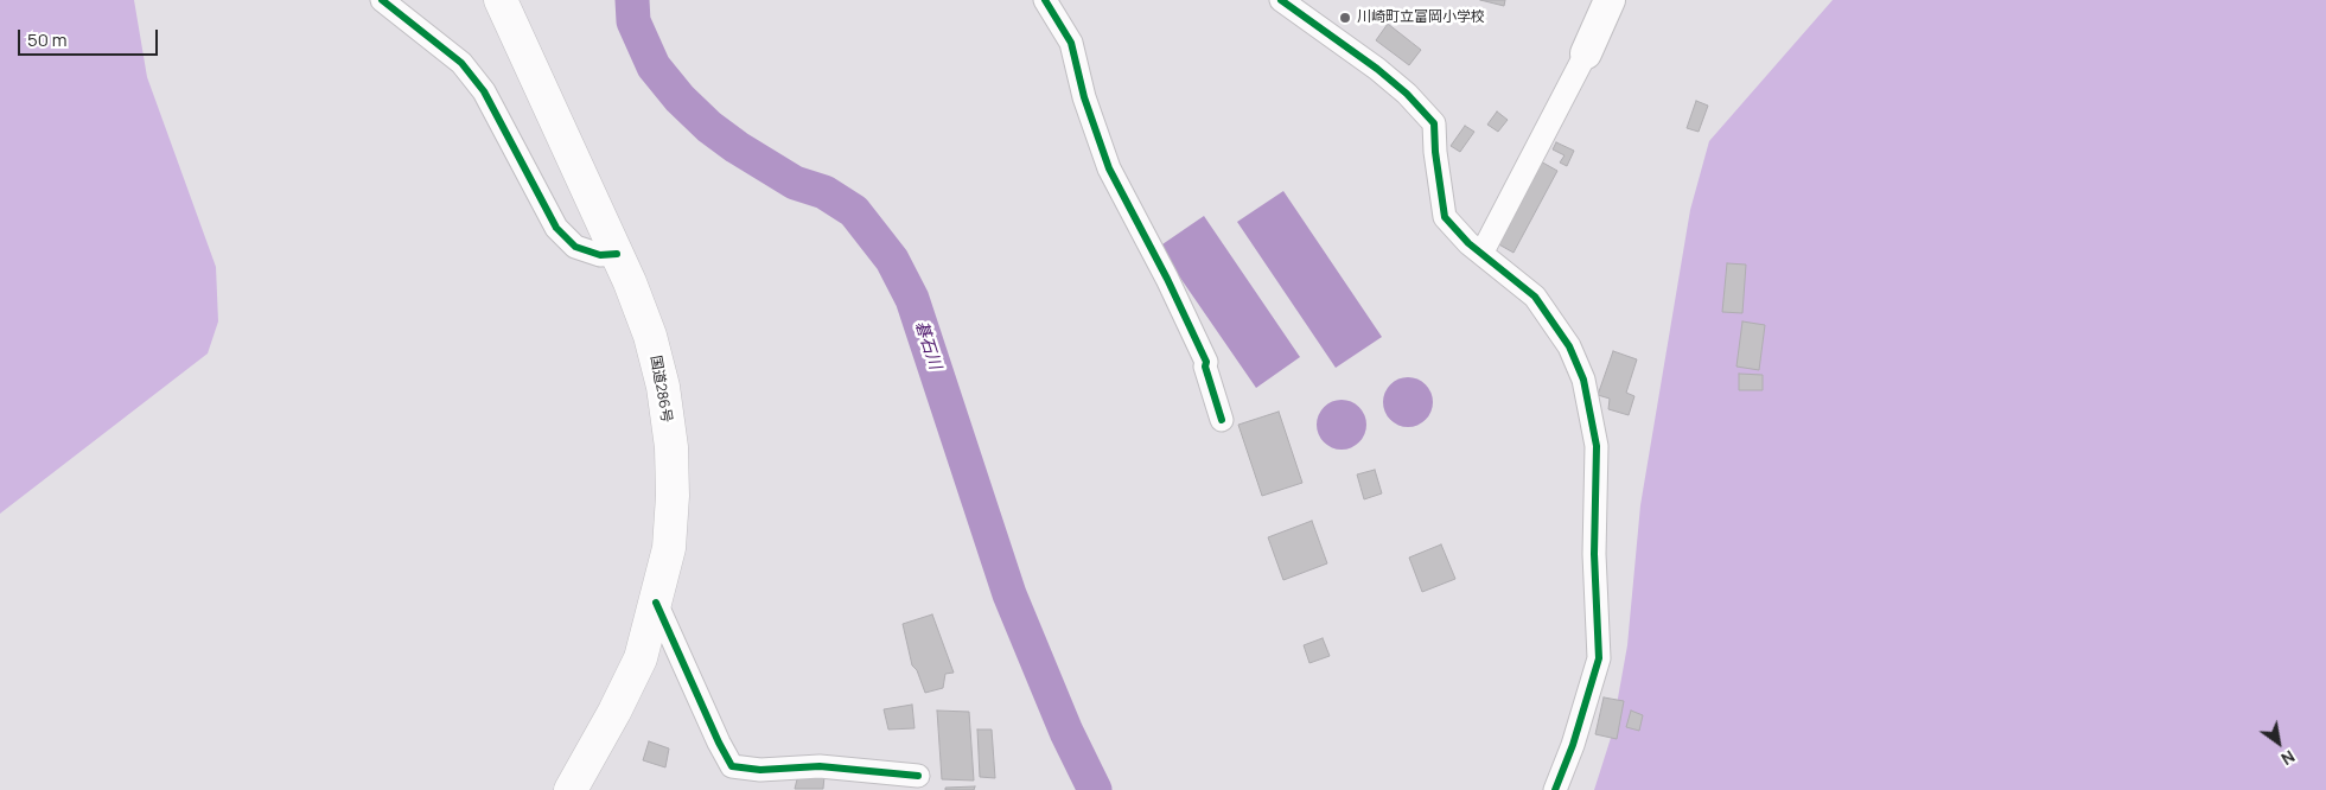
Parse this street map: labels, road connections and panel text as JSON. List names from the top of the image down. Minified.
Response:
{"streets":{"highway":["国道286号"]},"water":["碁石川"],"places":["川崎町立富岡小学校"],"scale_bar":"50 m","north":"bottom right"}
